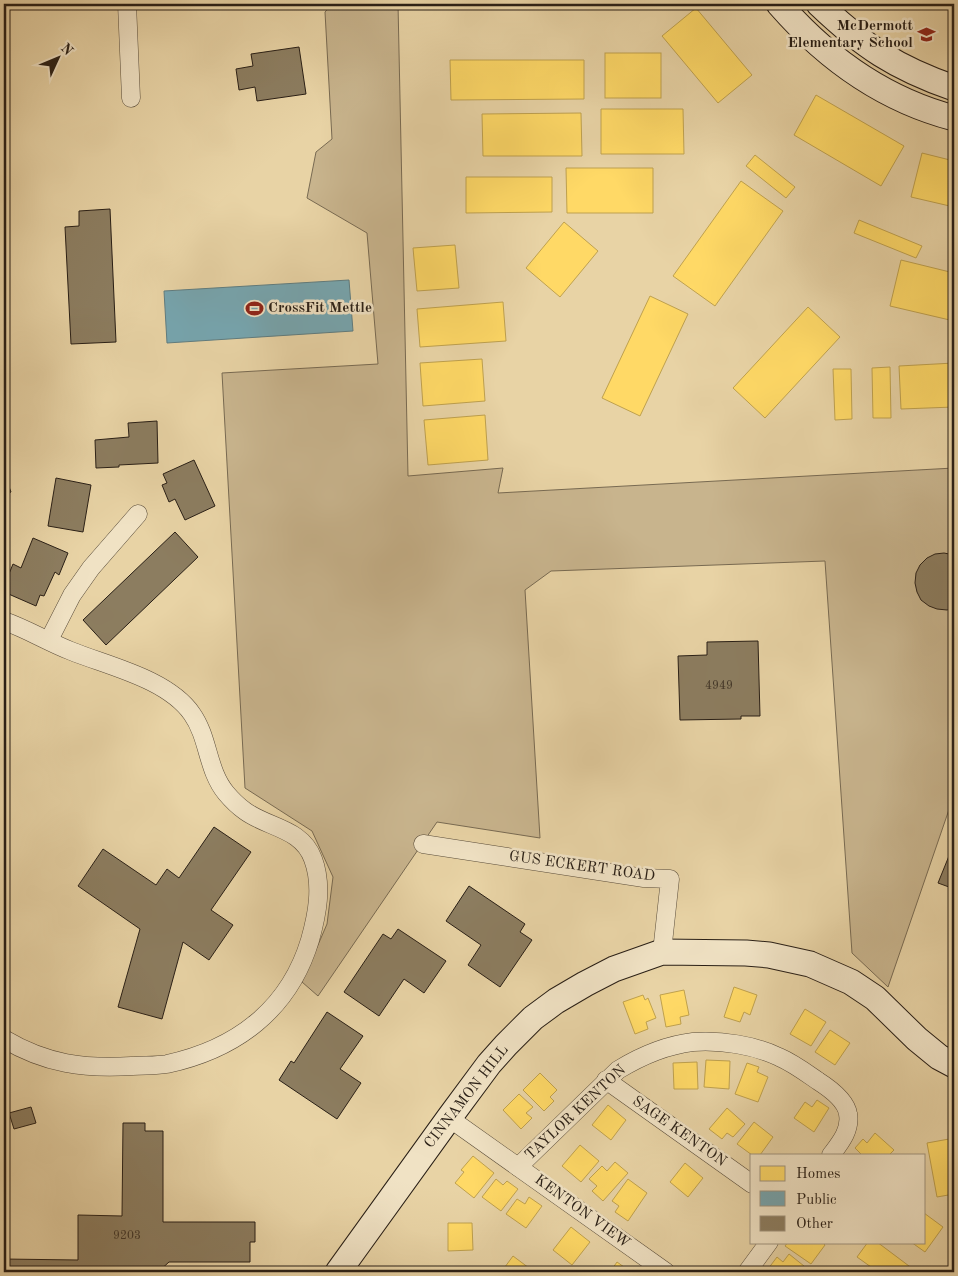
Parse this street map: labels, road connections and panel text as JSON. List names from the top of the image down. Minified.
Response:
{"streets":{"street":["GUS ECKERT ROAD","CINNAMON HILL","TAYLOR KENTON","SAGE KENTON","KENTON VIEW"]},"crossings":[["GUS ECKERT ROAD","CINNAMON HILL"],["CINNAMON HILL","KENTON VIEW"],["TAYLOR KENTON","SAGE KENTON"],["TAYLOR KENTON","KENTON VIEW"]],"places":{"school or university":["McDermott Elementary School"],"sports":["CrossFit Mettle"]},"house_numbers":["4949","9203"],"legend":["Homes","Public","Other"],"north":"top right"}
